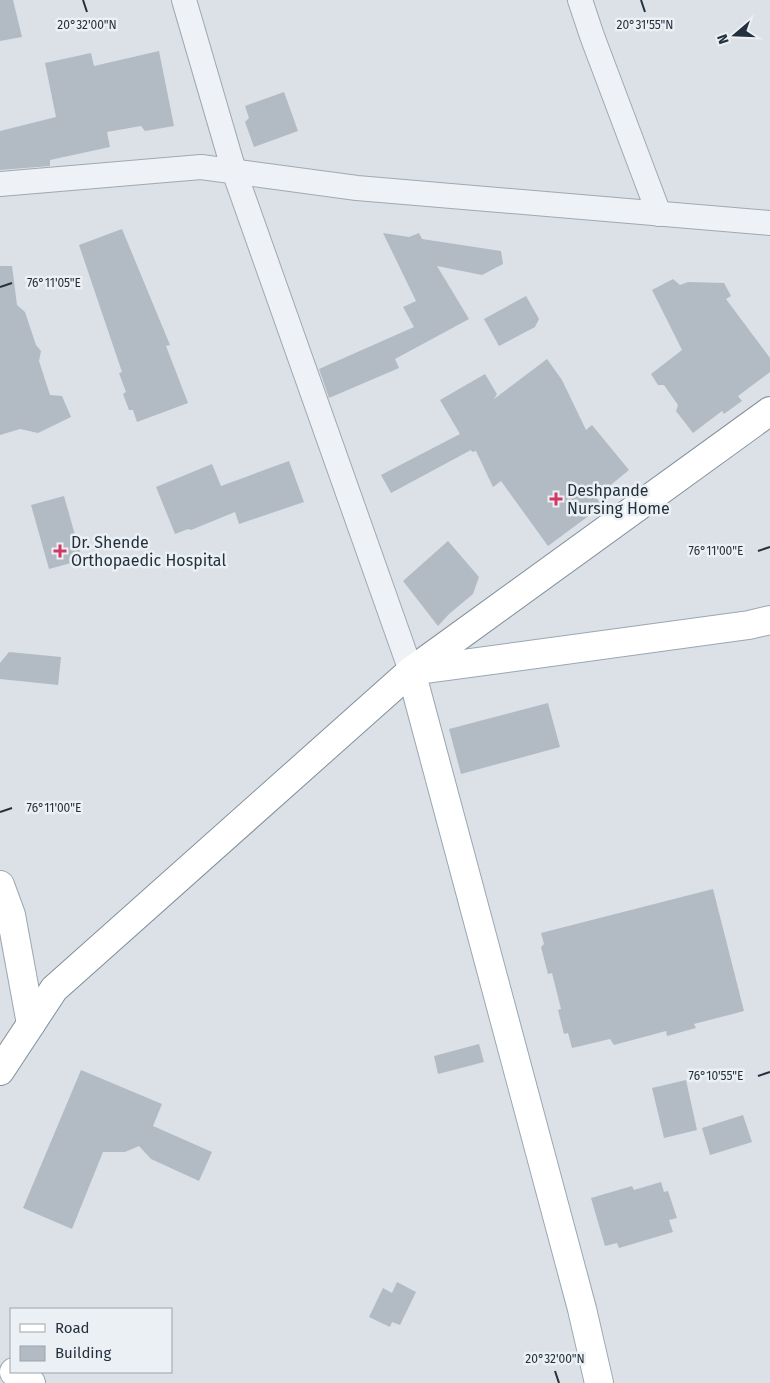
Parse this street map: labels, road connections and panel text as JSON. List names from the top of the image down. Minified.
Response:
{"places":{"health":["Deshpande Nursing Home","Dr. Shende Orthopaedic Hospital"]},"legend":["Road","Building"],"north":"left","coordinates":["20°32'00\"N","20°31'55\"N","76°11'05\"E","76°11'00\"E","76°10'55\"E"]}
